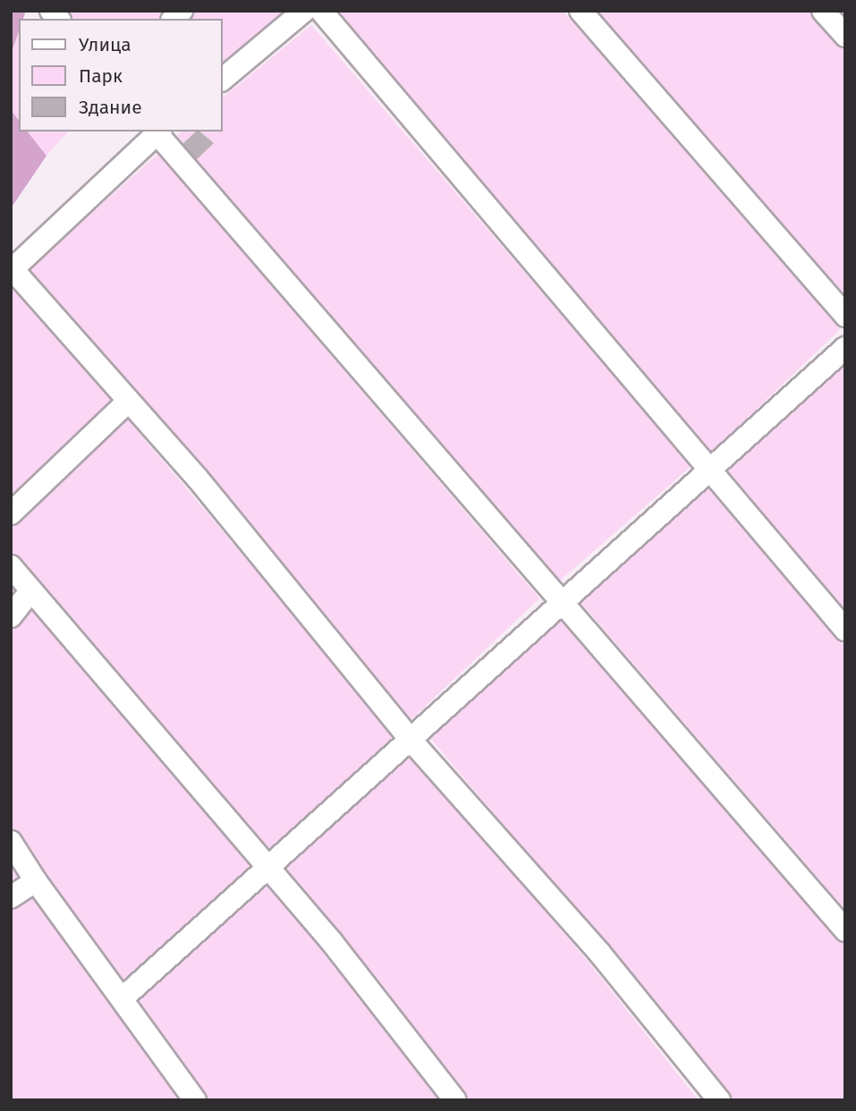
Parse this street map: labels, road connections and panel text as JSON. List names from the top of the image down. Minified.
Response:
{"legend":["Улица","Парк","Здание"]}
